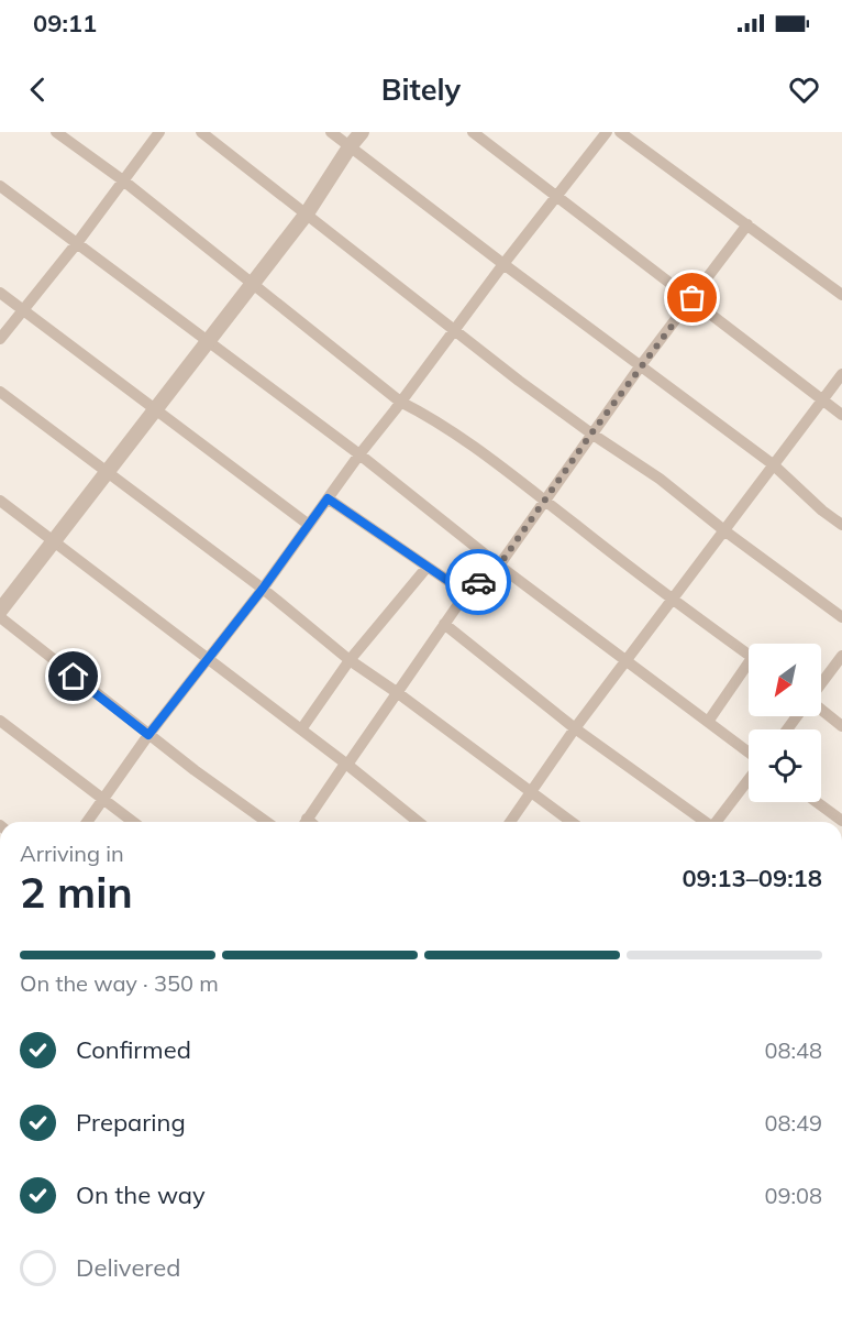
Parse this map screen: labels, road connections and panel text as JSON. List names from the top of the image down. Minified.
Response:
{"north":"bottom left","page":{"status":"09:11","header":"Bitely","heading":["2 min","Arriving in","09:13–09:18"],"bar":"On the way · 350 m","list":[["Confirmed","08:48"],["Preparing","08:49"],["On the way","09:08"],"Delivered"]}}
